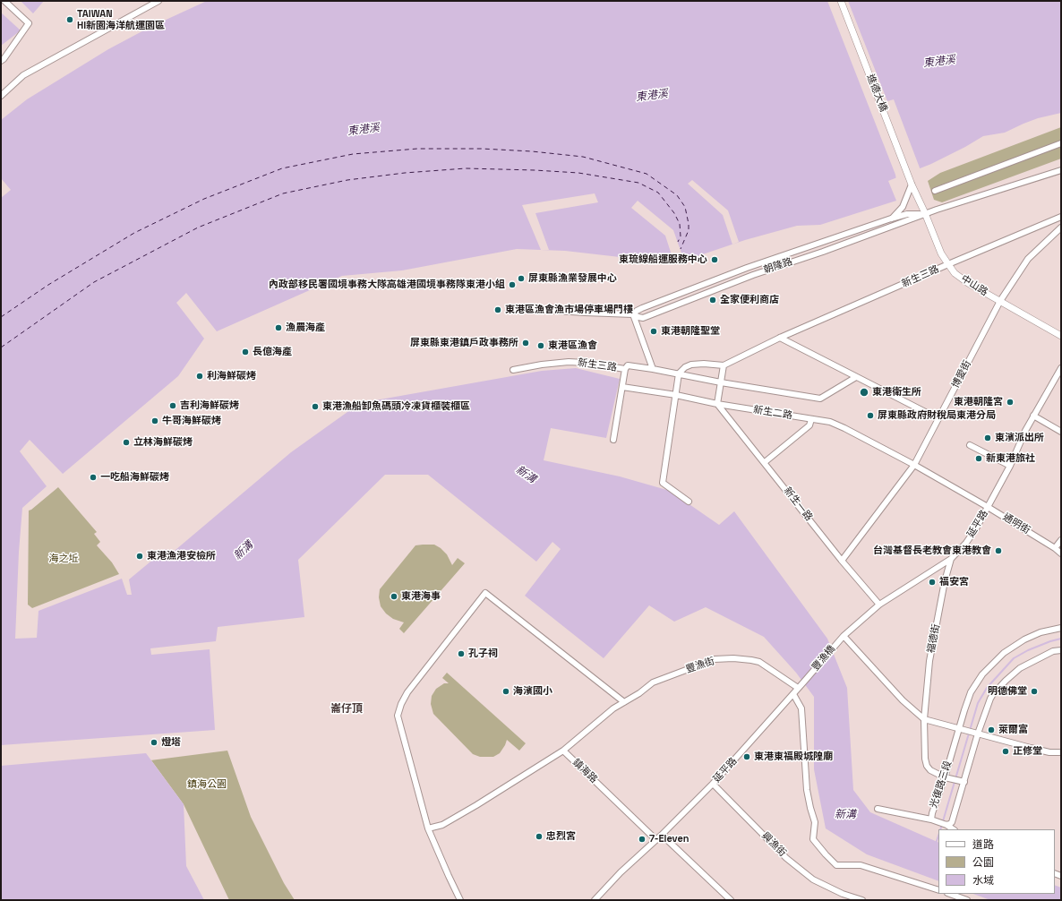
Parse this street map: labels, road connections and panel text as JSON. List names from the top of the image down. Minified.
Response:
{"streets":{"street":["進德大橋","朝隆路","新生三路","中山路","博愛街","新生二路","新生一路","延平路","通明街","福德街","豐漁橋","豐漁街","鎮海路","光復路三段","興漁街"]},"crossings":[["進德大橋","中山路"],["朝隆路","中山路"],["新生三路","中山路"],["中山路","博愛街"],["博愛街","新生二路"],["博愛街","新生一路"],["博愛街","通明街"],["新生二路","新生一路"],["新生二路","通明街"],["新生一路","延平路"],["延平路","通明街"],["延平路","福德街"],["延平路","豐漁橋"],["延平路","豐漁街"],["延平路","鎮海路"],["延平路","興漁街"],["福德街","光復路三段"],["豐漁街","鎮海路"]],"districts":["崙仔頂"],"water":["東港溪","新溝"],"parks":["海之坵","鎮海公園"],"places":["TAIWAN HI新園海洋航運園區","東琉線船運服務中心","屏東縣漁業發展中心","內政部移民署國境事務大隊高雄港國境事務隊東港小組","全家便利商店","東港區漁會漁市場停車場門樓","漁農海產","東港朝隆聖堂","屏東縣東港鎮戶政事務所","東港區漁會","長億海產","利海鮮碳烤","東港衛生所","東港朝隆宮","吉利海鮮碳烤","東港漁船卸魚碼頭冷凍貨櫃裝櫃區","屏東縣政府財稅局東港分局","牛哥海鮮碳烤","東濱派出所","立林海鮮碳烤","新東港旅社","一吃船海鮮碳烤","台灣基督長老教會東港教會","東港漁港安檢所","福安宮","東港海事","孔子祠","海濱國小","明德佛堂","萊爾富","燈塔","正修堂","東港東福殿城隍廟","忠烈宮","7-Eleven"],"legend":["道路","公園","水域"]}
